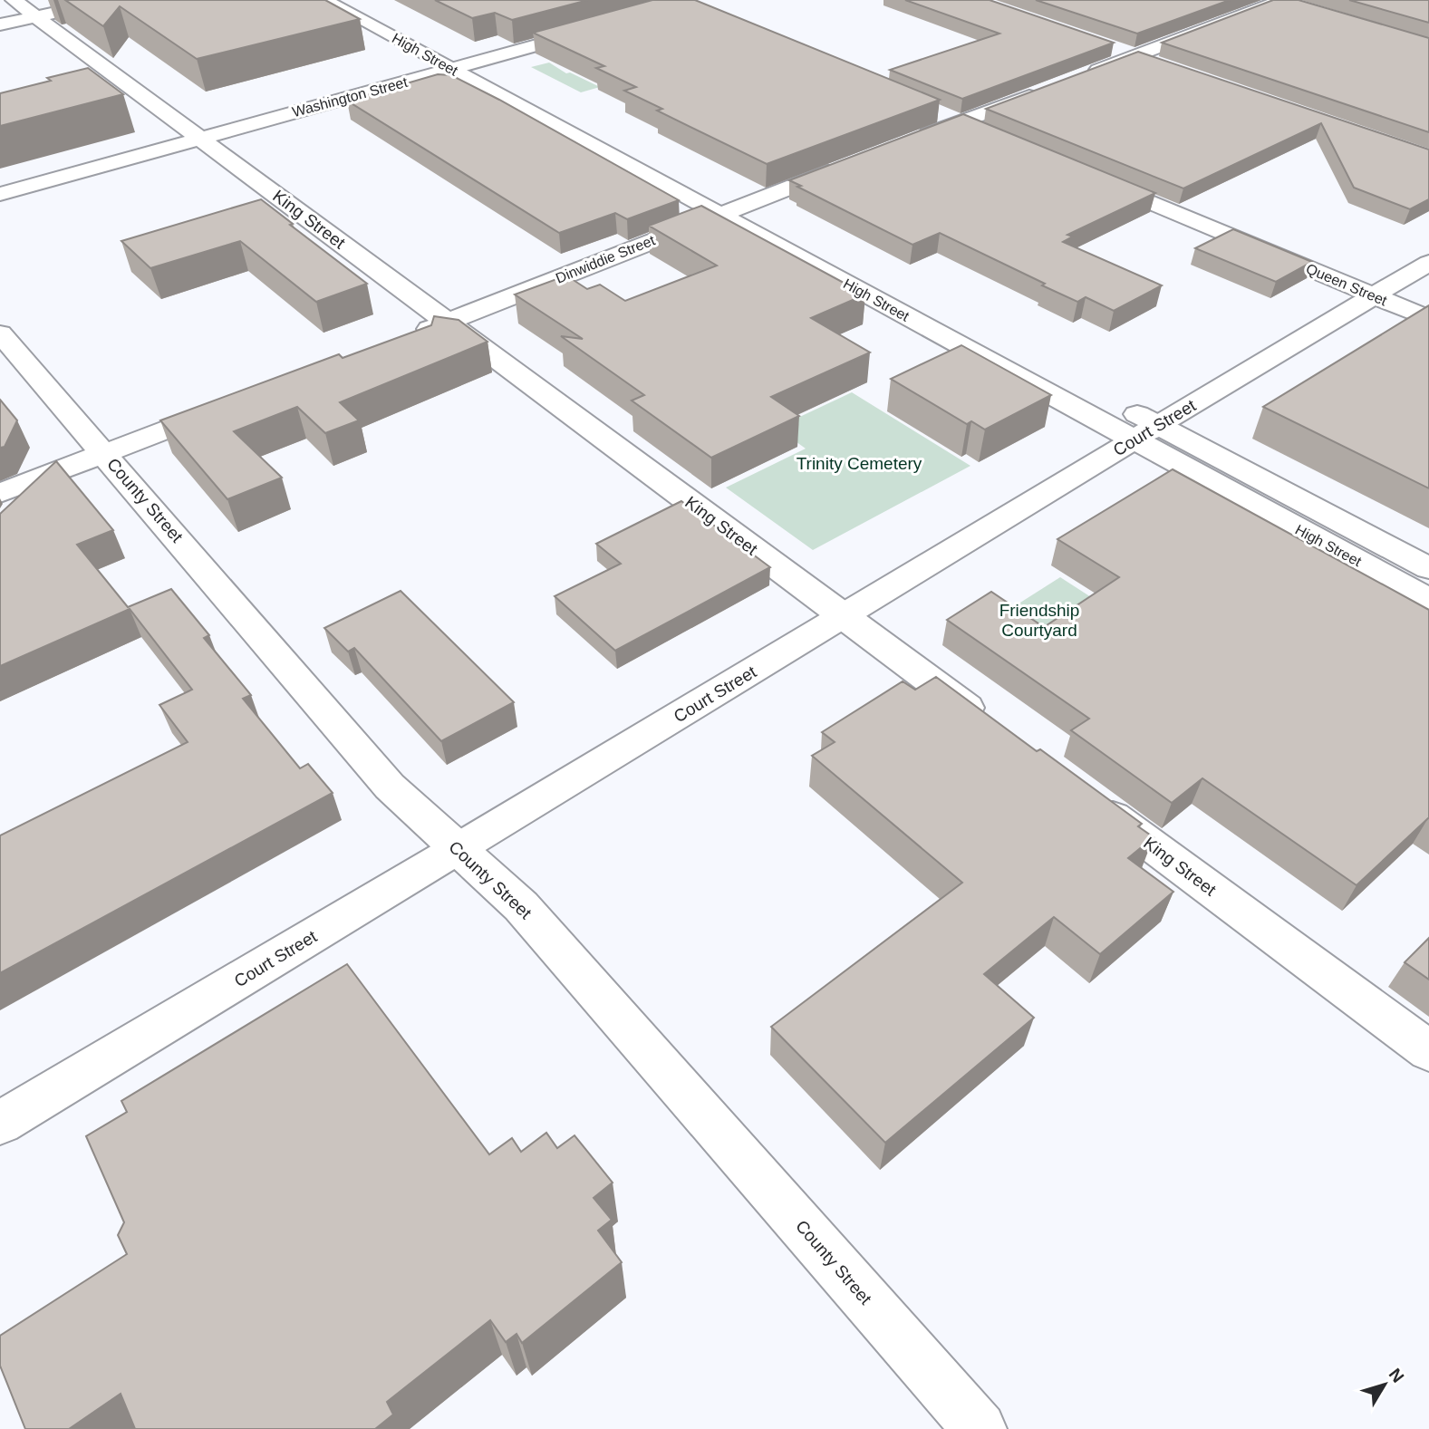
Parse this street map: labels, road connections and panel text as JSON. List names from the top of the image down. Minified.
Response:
{"streets":{"street":["High Street","Washington Street","King Street","Dinwiddie Street","Queen Street","Court Street","County Street"]},"crossings":[["High Street","Washington Street"],["High Street","Dinwiddie Street"],["High Street","Court Street"],["Washington Street","King Street"],["King Street","Dinwiddie Street"],["King Street","Court Street"],["Queen Street","Court Street"],["Court Street","County Street"]],"parks":["Trinity Cemetery","Friendship Courtyard"],"north":"top right"}
